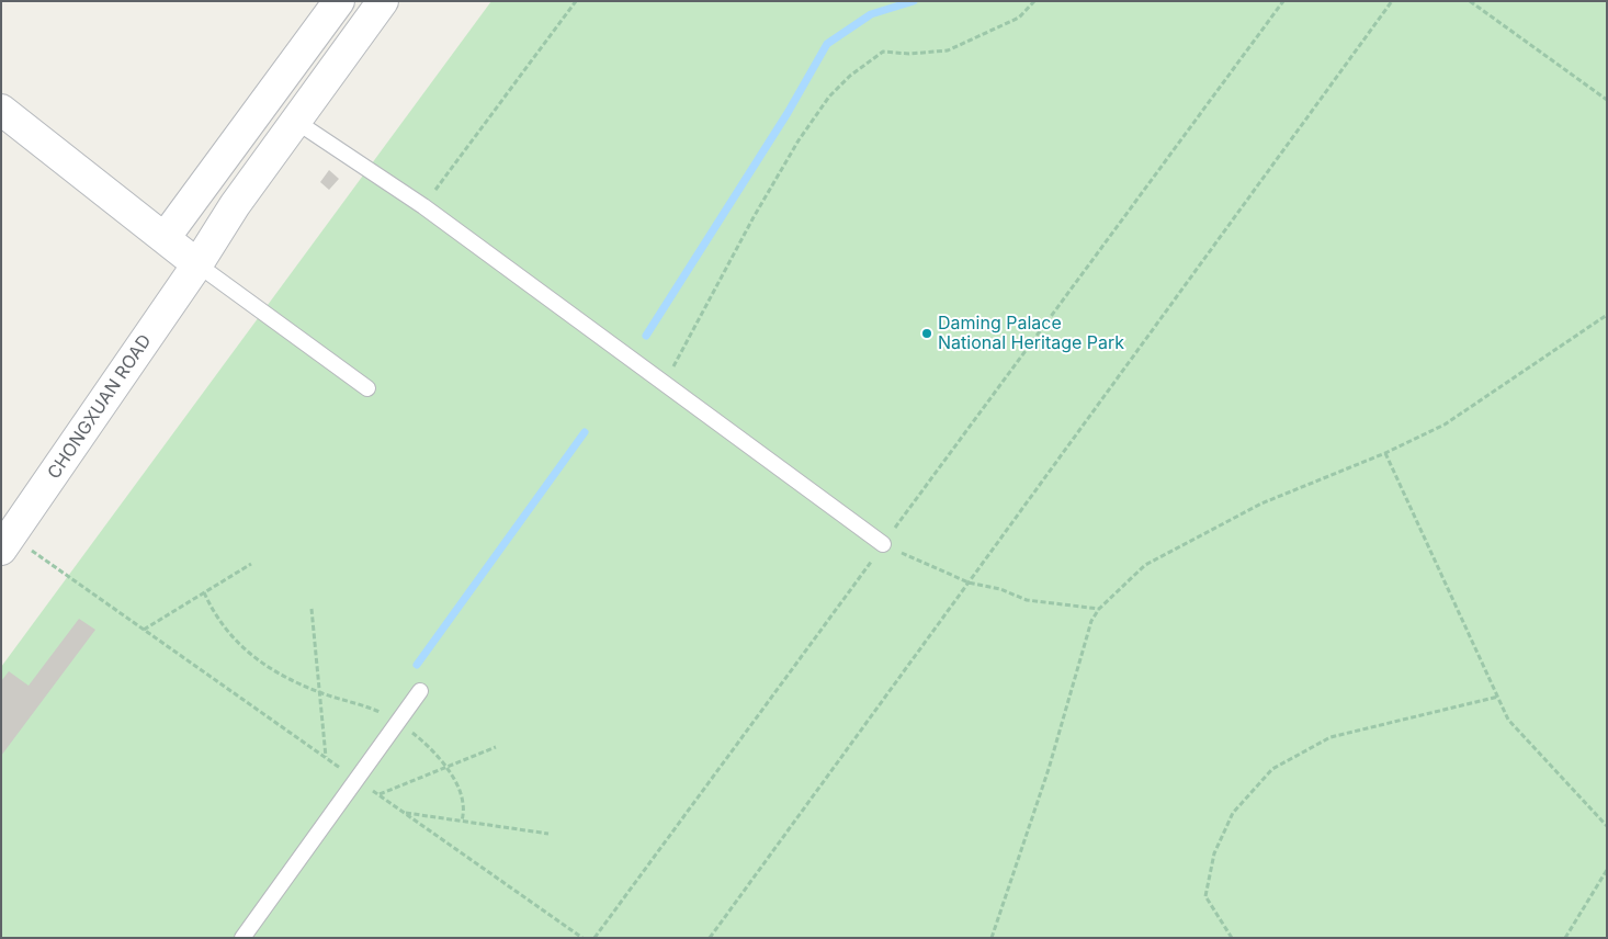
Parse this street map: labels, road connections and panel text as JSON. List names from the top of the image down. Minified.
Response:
{"streets":{"street":["CHONGXUAN ROAD"]},"places":["Daming Palace National Heritage Park"]}
